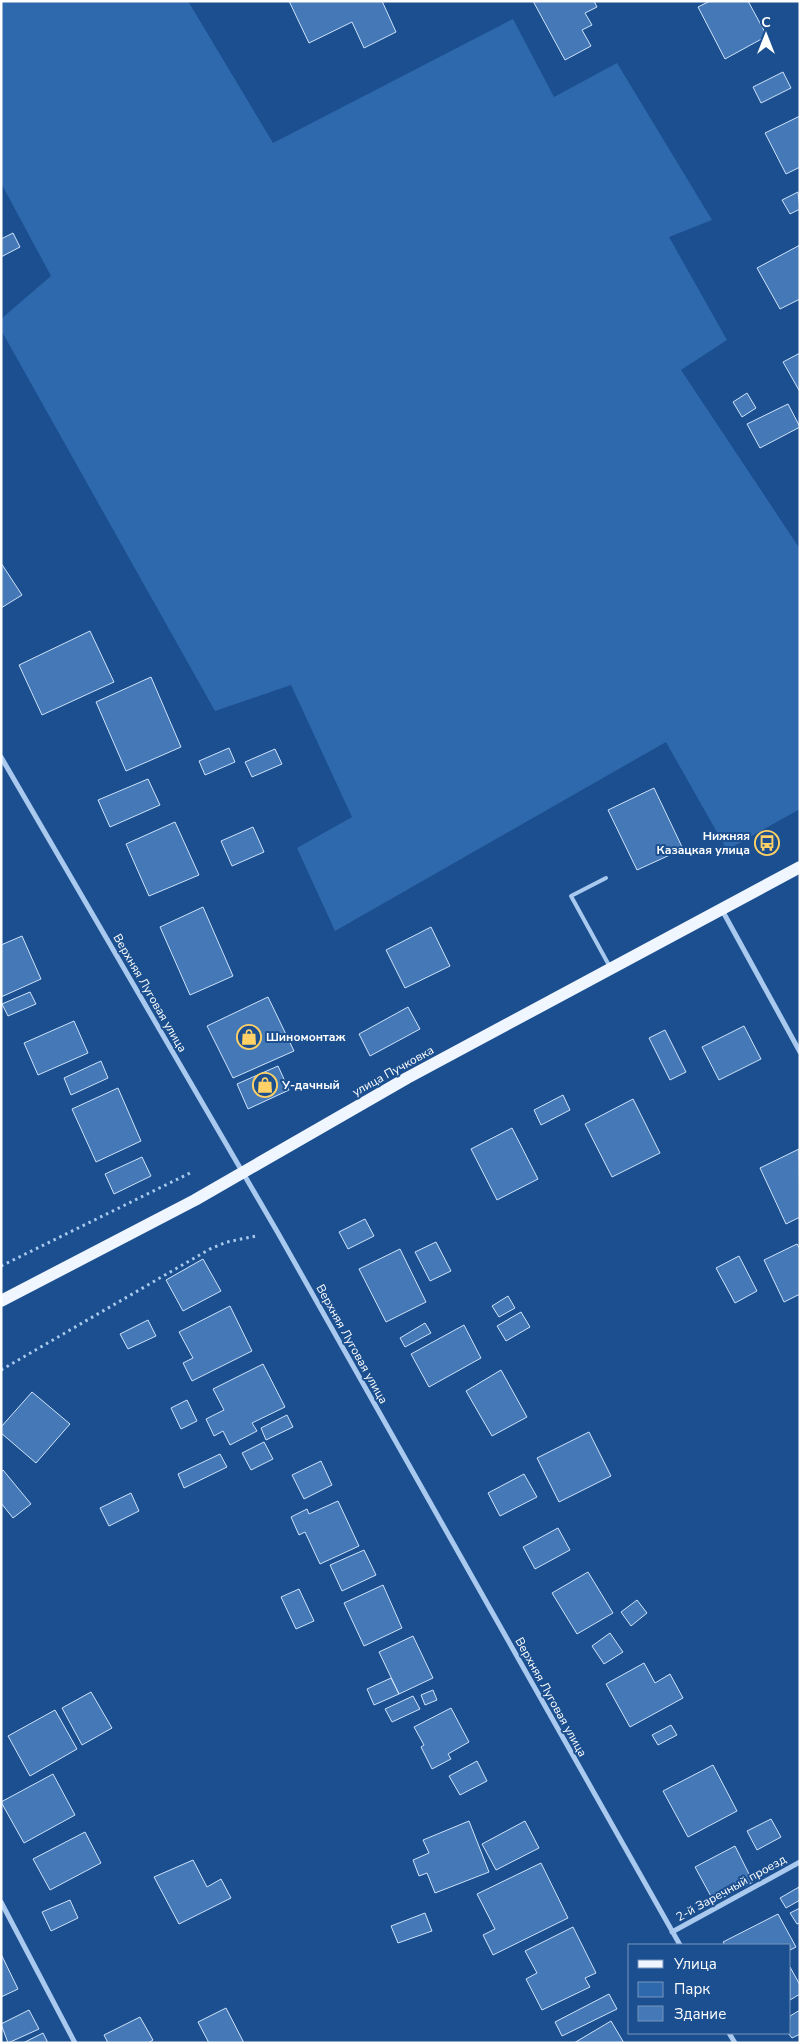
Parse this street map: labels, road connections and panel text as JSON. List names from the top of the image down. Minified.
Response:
{"streets":{"main road":["улица Пучковка"],"street":["Верхняя Луговая улица","2-й Заречный проезд"]},"crossings":[["Верхняя Луговая улица","улица Пучковка"],["Верхняя Луговая улица","2-й Заречный проезд"]],"places":{"bus stop":["Нижняя Казацкая улица"],"shop":["Шиномонтаж","У-дачный"]},"legend":["Улица","Парк","Здание"],"north":"top"}
